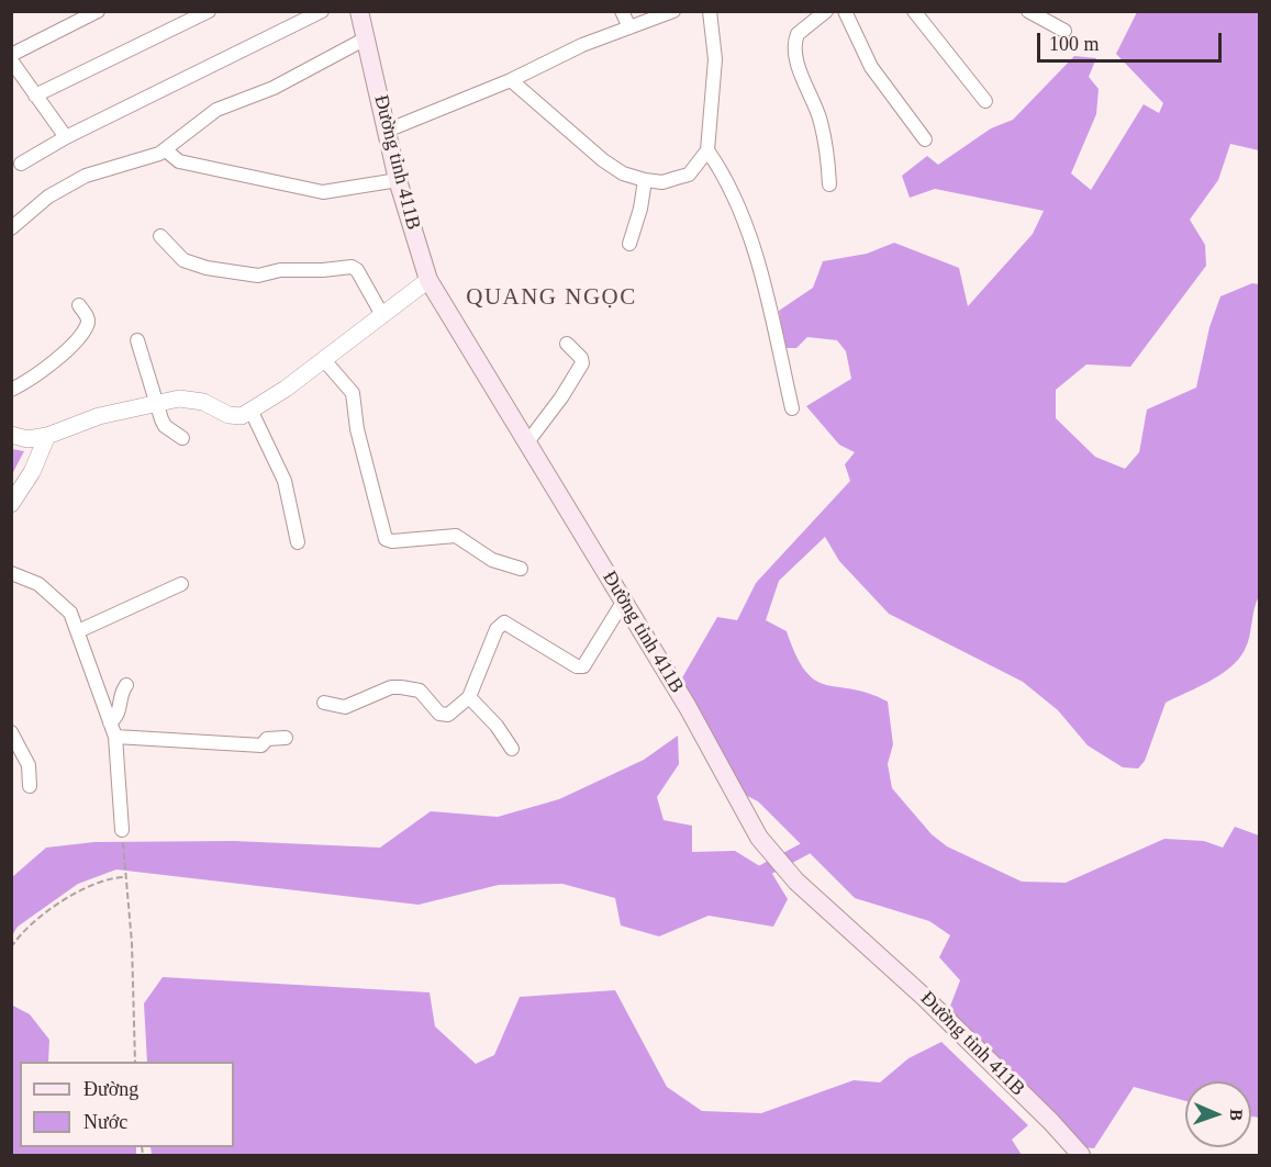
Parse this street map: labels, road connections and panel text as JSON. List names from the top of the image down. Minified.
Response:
{"streets":{"main road":["Đường tỉnh 411B"]},"districts":["QUANG NGỌC"],"legend":["Đường","Nước"],"scale_bar":"100 m","north":"right"}
